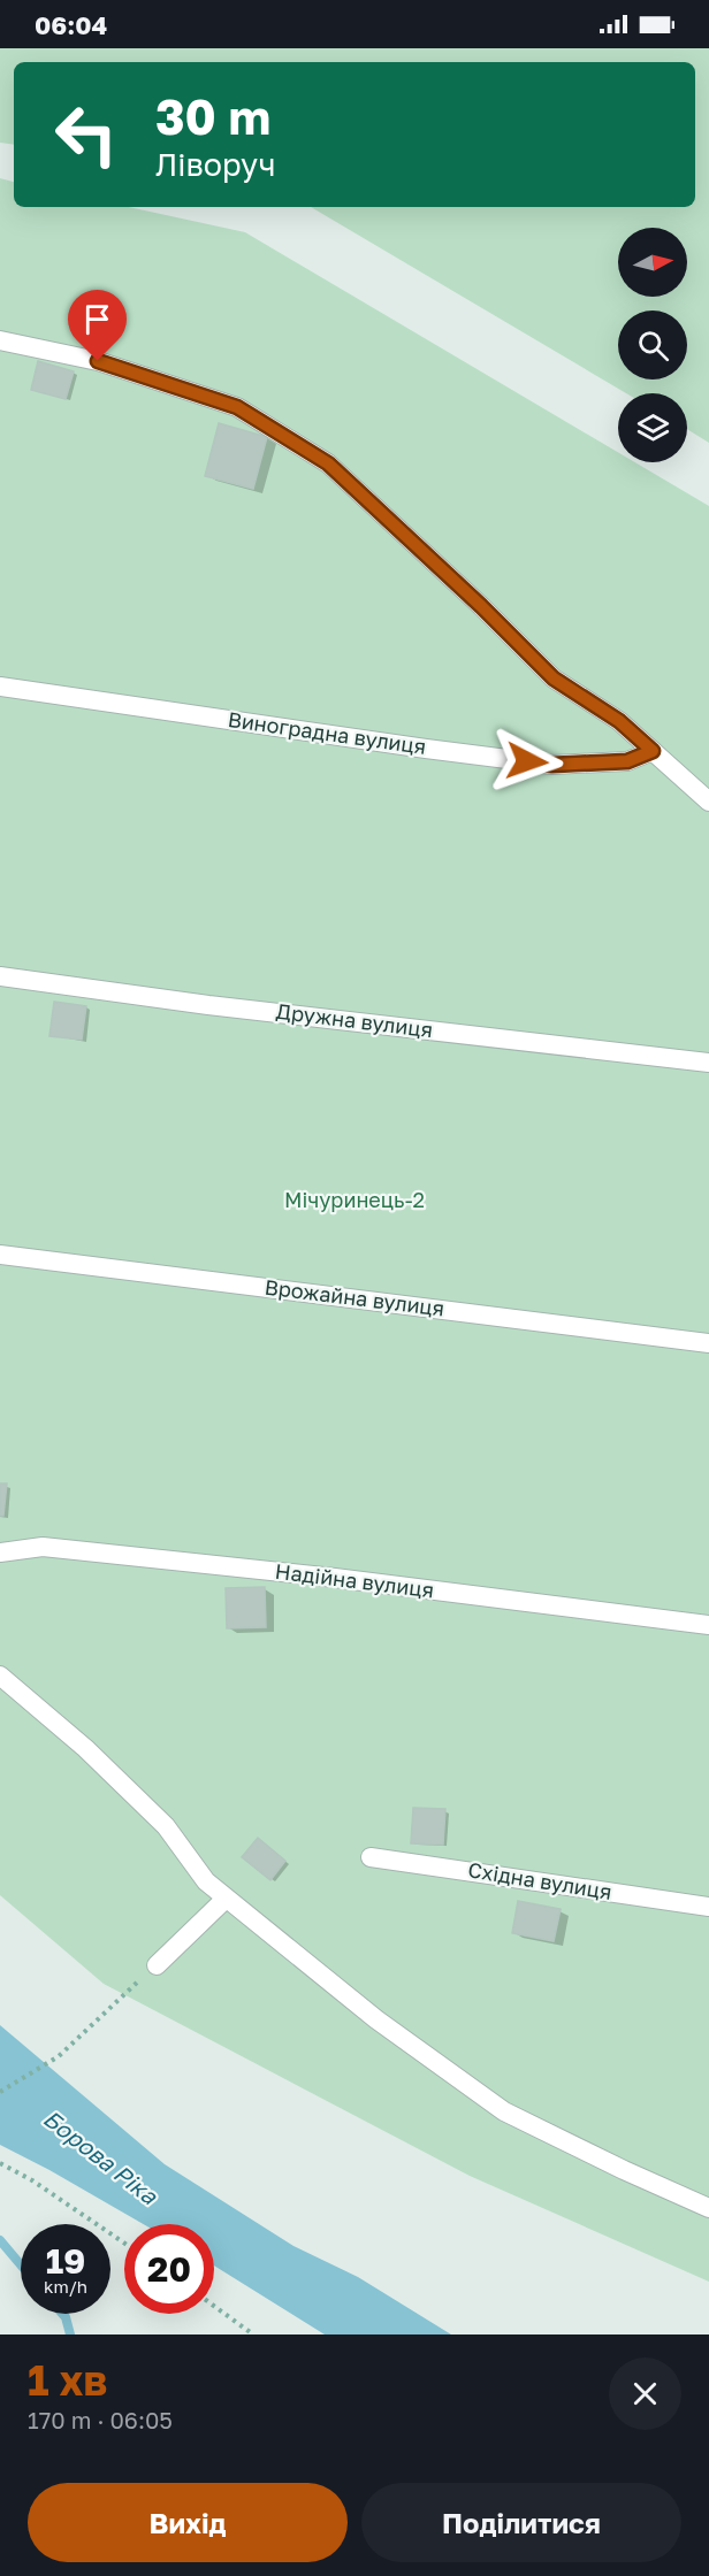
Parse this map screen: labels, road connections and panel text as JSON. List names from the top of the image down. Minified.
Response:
{"streets":{"lane":["Виноградна вулиця","Дружна вулиця","Врожайна вулиця","Надійна вулиця","Східна вулиця"]},"water":["Борова Ріка"],"parks":["Мічуринець-2"],"north":"right","page":{"status":"06:04","turn":["30 m","Ліворуч"],"speed":"19 km/h","limit":"20","heading":["1 хв","170 m · 06:05"],"buttons":["Вихід","Поділитися"]}}
